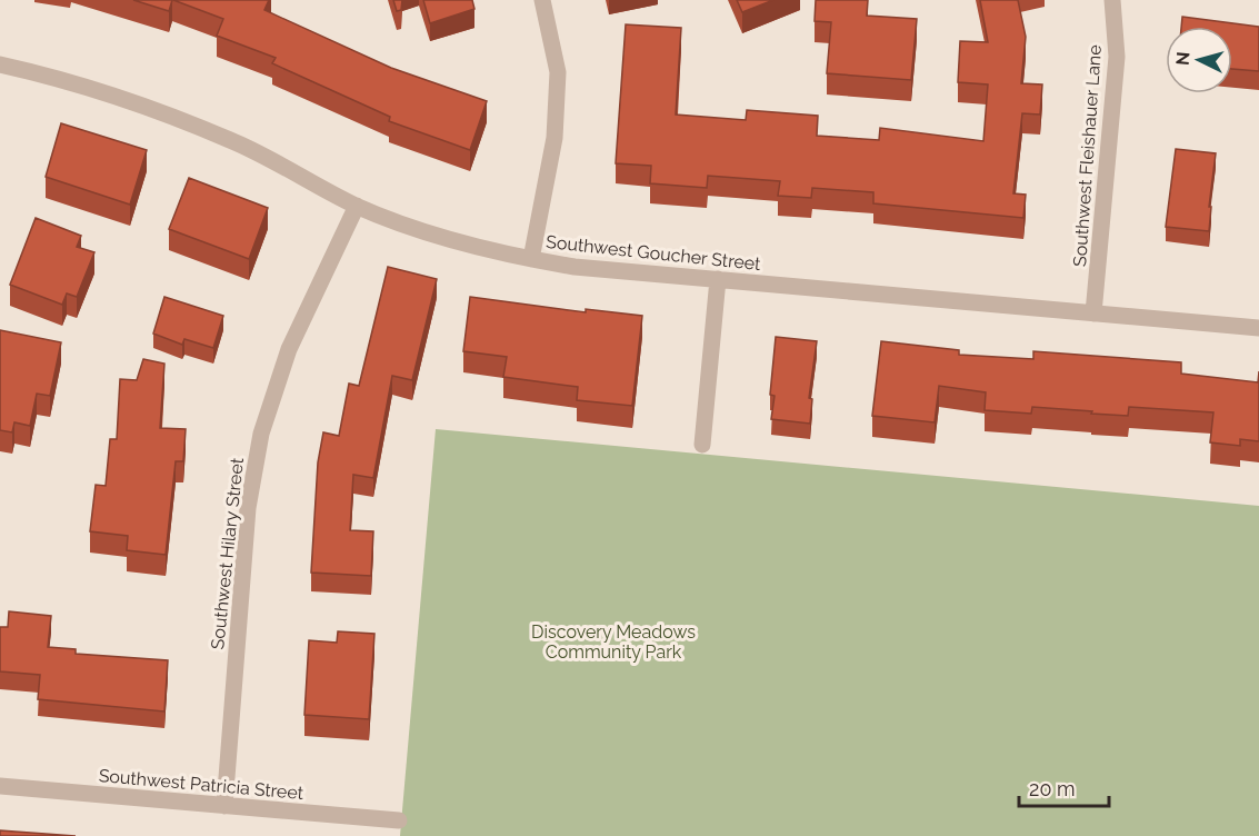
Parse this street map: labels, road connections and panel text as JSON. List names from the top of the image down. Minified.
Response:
{"streets":{"street":["Southwest Fleishauer Lane","Southwest Goucher Street","Southwest Hilary Street","Southwest Patricia Street"]},"crossings":[["Southwest Fleishauer Lane","Southwest Goucher Street"],["Southwest Goucher Street","Southwest Hilary Street"],["Southwest Hilary Street","Southwest Patricia Street"]],"parks":["Discovery Meadows Community Park"],"scale_bar":"20 m","north":"left"}
